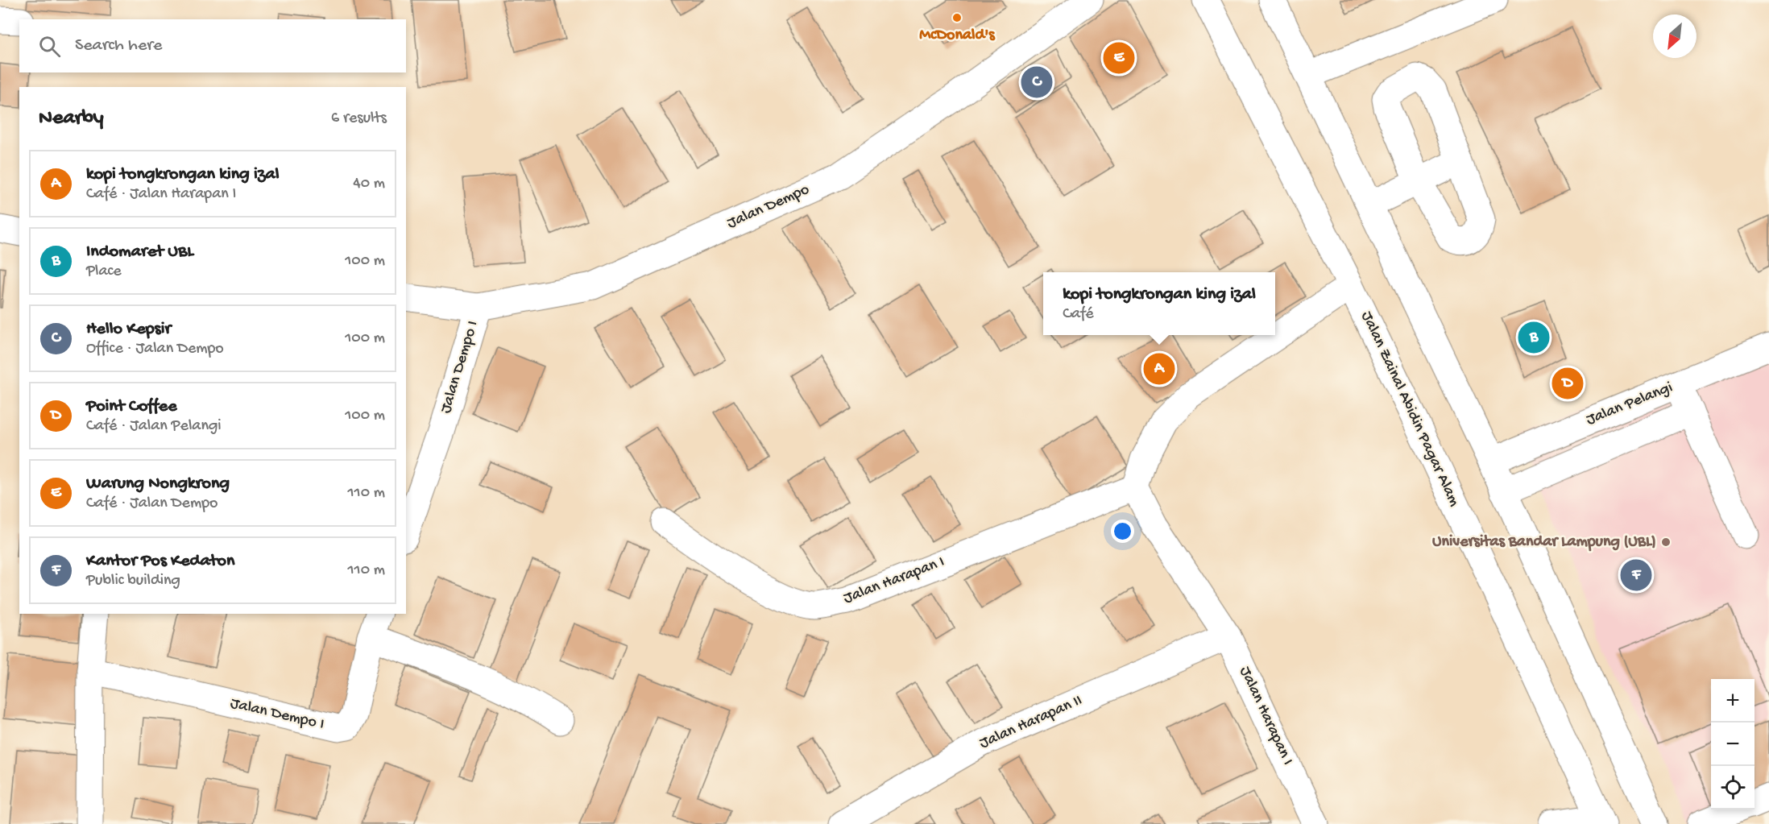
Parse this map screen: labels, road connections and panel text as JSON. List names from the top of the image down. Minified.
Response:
{"streets":{"main road":["Jalan Dempo","Jalan Dempo I","Jalan Pelangi","Jalan Zainal Abidin Pagar Alam","Jalan Harapan I","Jalan Harapan II"]},"crossings":[["Jalan Dempo","Jalan Dempo I"],["Jalan Harapan I","Jalan Harapan II"]],"places":["McDonald's","Universitas Bandar Lampung (UBL)"],"north":"bottom left","page":{"search":"Search here","pins":["E","C","B","A","D","F"],"heading":["Nearby","6 results"],"list":[{"mark":"A","name":"kopi tongkrongan king izal","note":"Café · Jalan Harapan I","value":"40 m"},{"mark":"B","name":"Indomaret UBL","note":"Place","value":"100 m"},{"mark":"C","name":"Hello Kepsir","note":"Office · Jalan Dempo","value":"100 m"},{"mark":"D","name":"Point Coffee","note":"Café · Jalan Pelangi","value":"100 m"},{"mark":"E","name":"Warung Nongkrong","note":"Café · Jalan Dempo","value":"110 m"},{"mark":"F","name":"Kantor Pos Kedaton","note":"Public building","value":"110 m"}],"popup":["kopi tongkrongan king izal","Café"],"map_buttons":["+","−"]}}
